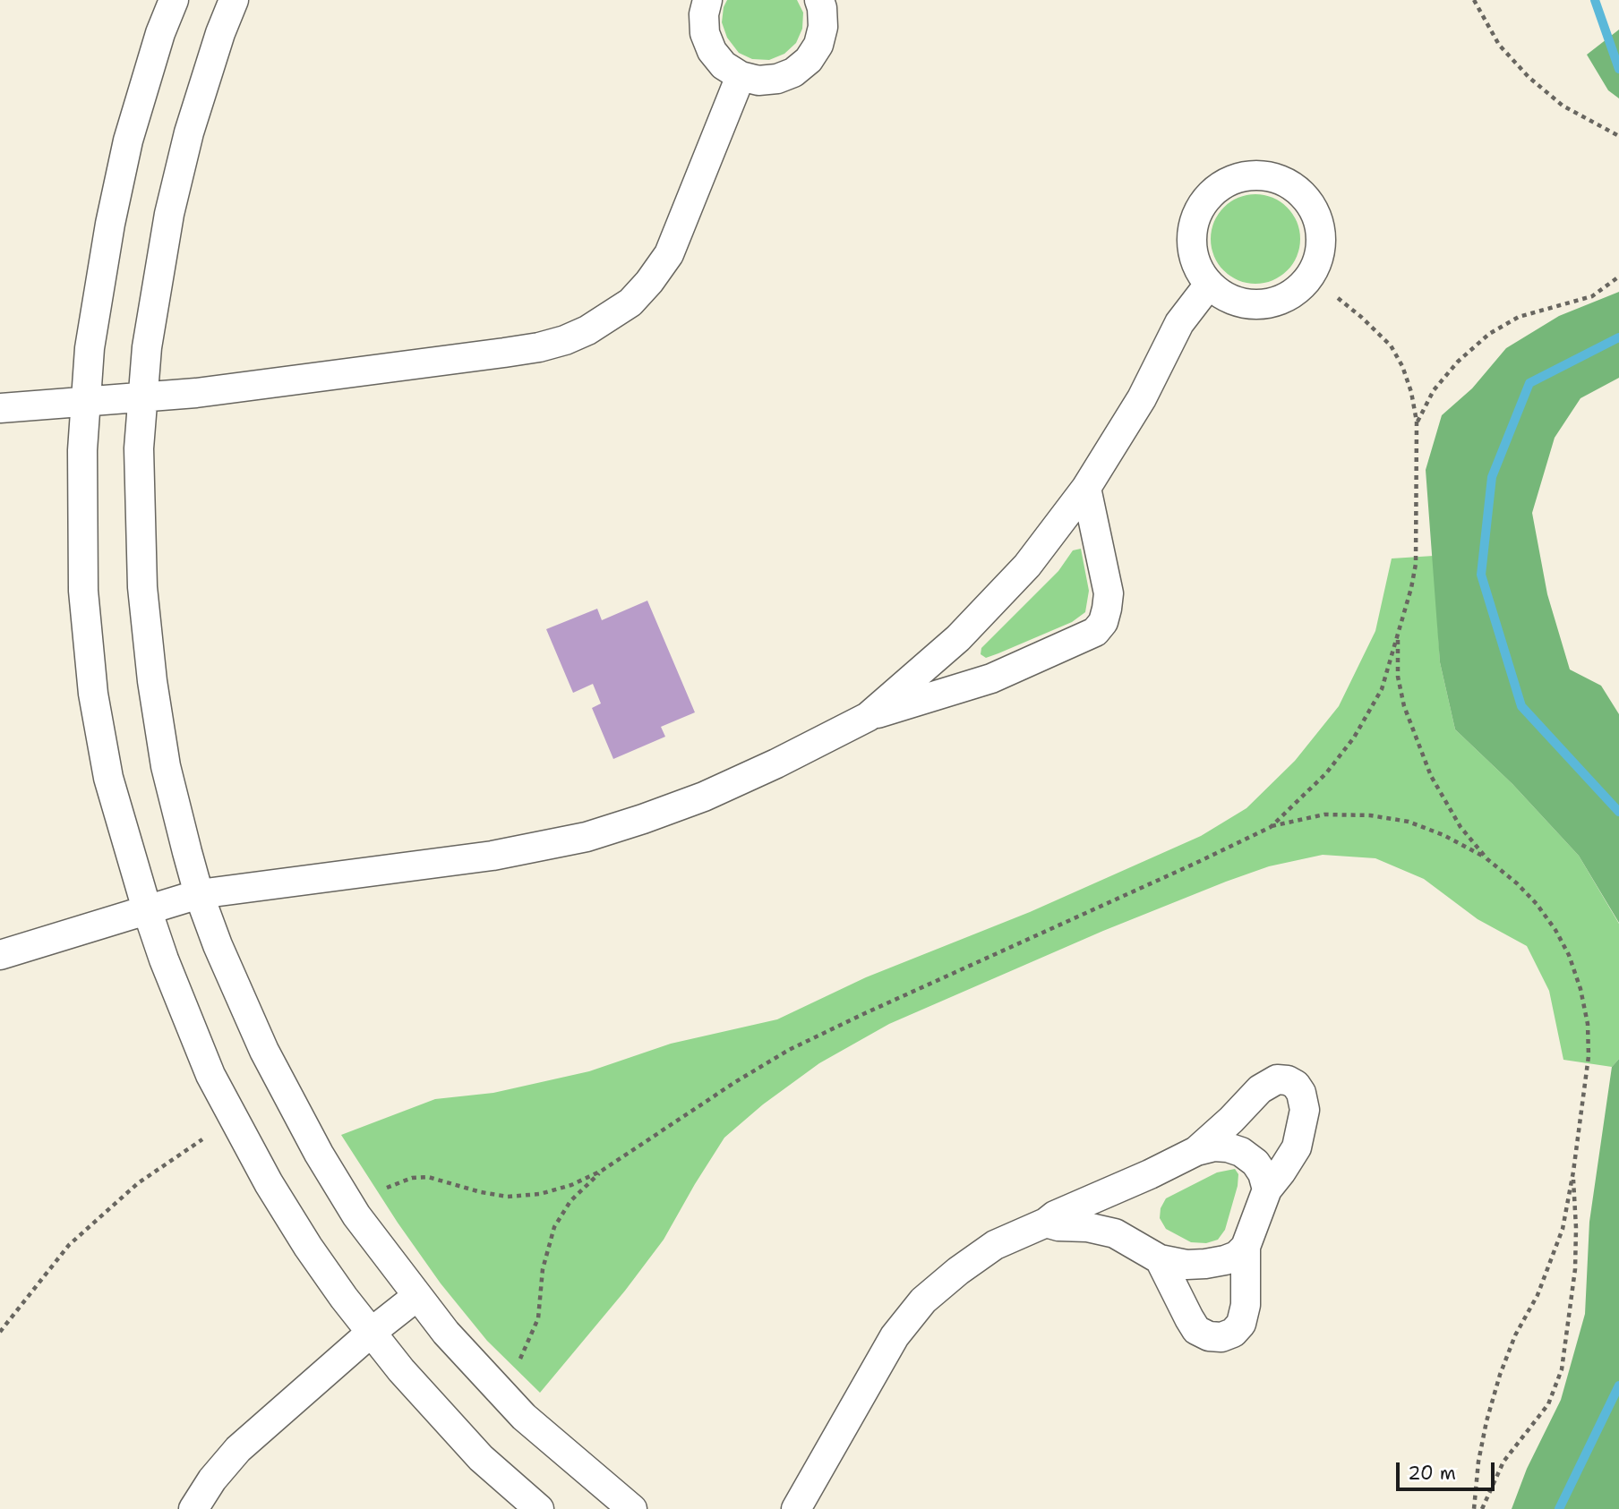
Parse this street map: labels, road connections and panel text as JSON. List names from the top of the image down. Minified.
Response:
{"scale_bar":"20 m"}
